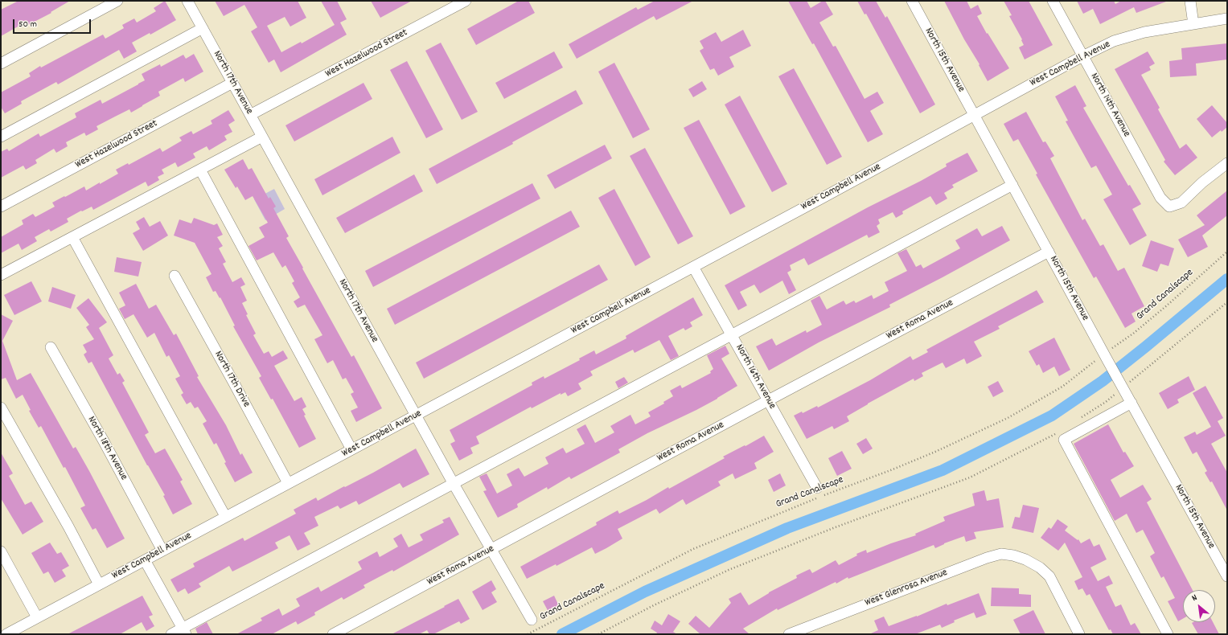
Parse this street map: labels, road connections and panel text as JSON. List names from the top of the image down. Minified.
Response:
{"streets":{"street":["West Hazelwood Street","North 15th Avenue","West Campbell Avenue","North 17th Avenue","North 14th Avenue","West Roma Avenue","North 16th Avenue","North 17th Drive","North 18th Avenue","West Glenrosa Avenue"],"path":["Grand Canalscape"]},"crossings":[["West Hazelwood Street","North 17th Avenue"],["North 15th Avenue","West Campbell Avenue"],["North 15th Avenue","West Roma Avenue"],["West Campbell Avenue","North 17th Avenue"],["West Campbell Avenue","North 14th Avenue"],["West Campbell Avenue","North 16th Avenue"],["West Campbell Avenue","North 17th Drive"],["West Campbell Avenue","North 18th Avenue"],["North 17th Avenue","West Roma Avenue"],["West Roma Avenue","North 16th Avenue"]],"scale_bar":"50 m","north":"top left"}
